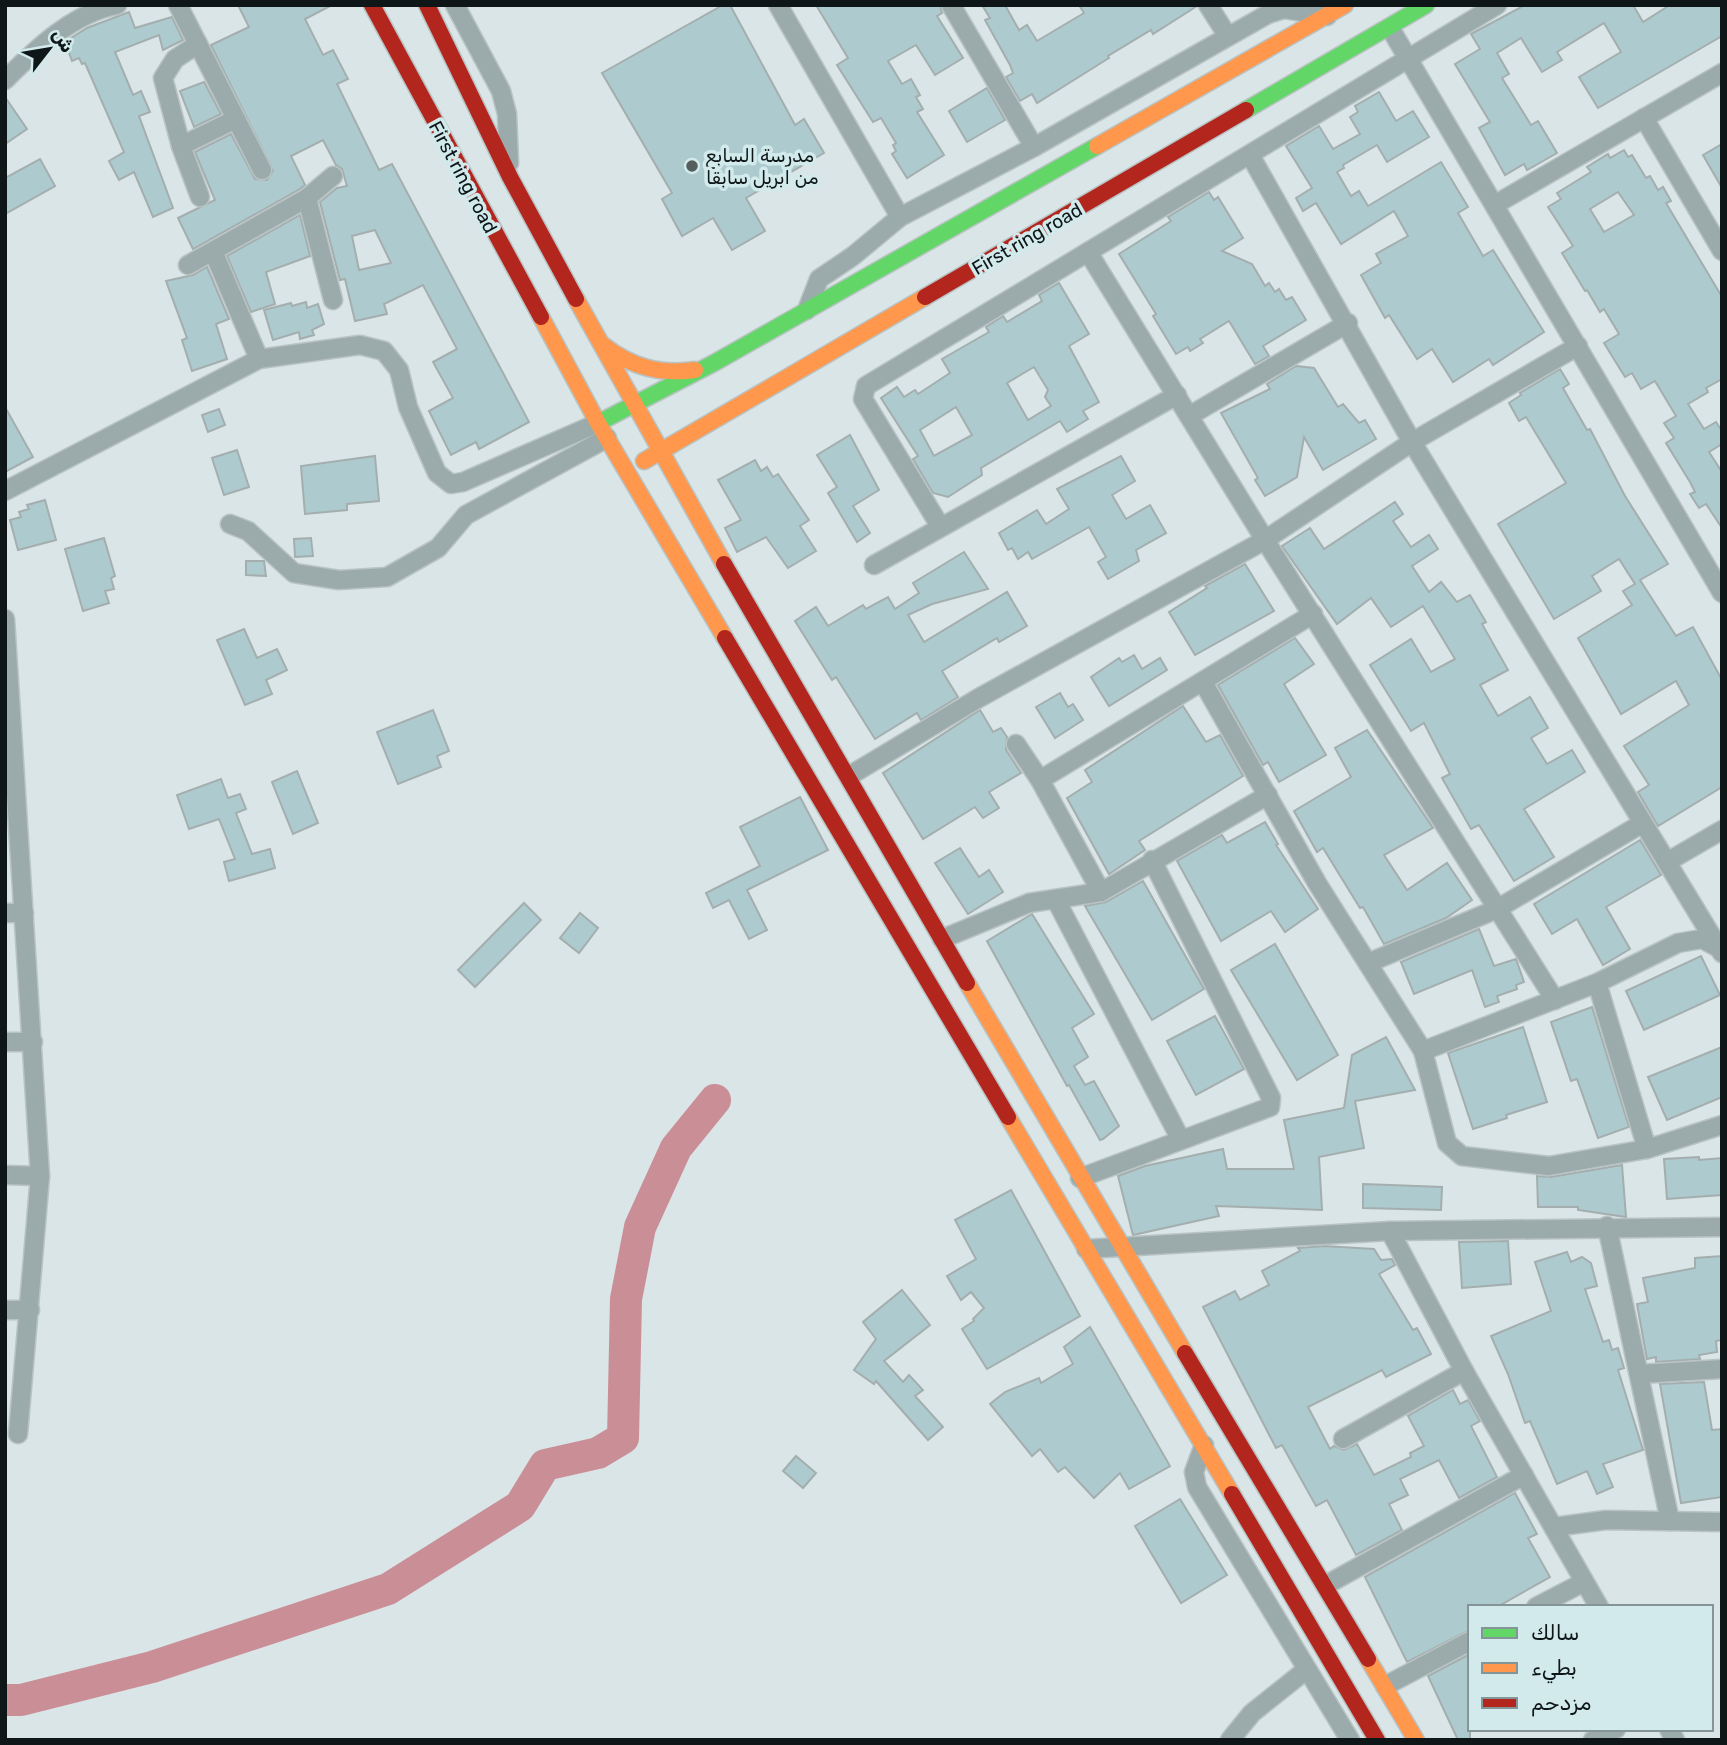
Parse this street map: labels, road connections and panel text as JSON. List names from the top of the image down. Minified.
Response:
{"streets":{"main road":["First ring road"]},"places":["مدرسة السابع من ابريل سابقا"],"legend":["سالك","بطيء","مزدحم"],"north":"top right"}
